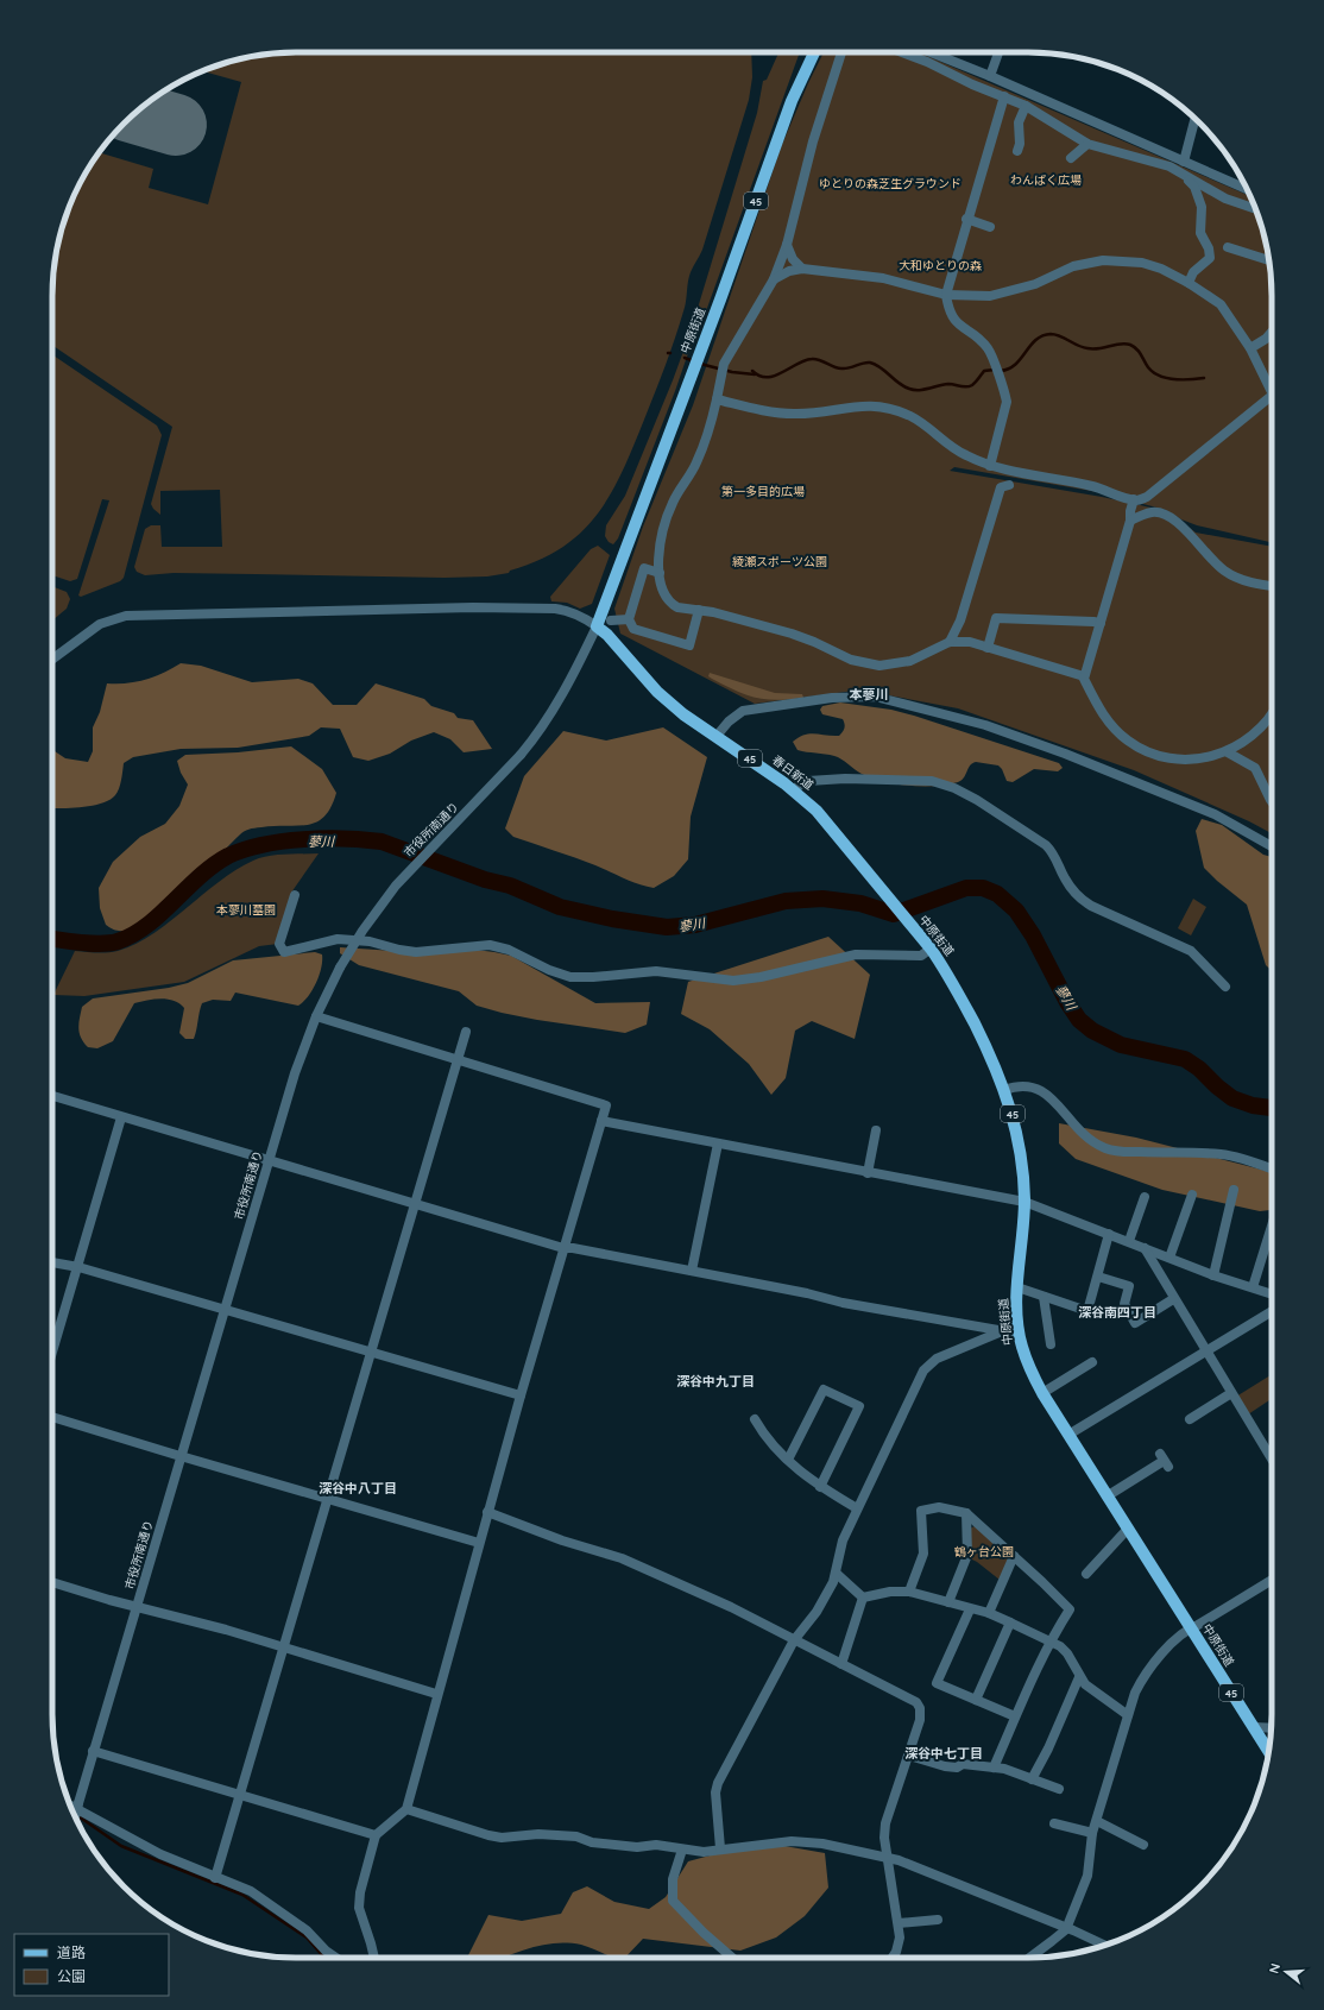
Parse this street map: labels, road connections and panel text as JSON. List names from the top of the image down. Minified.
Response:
{"streets":{"main road":["45","中原街道","春日新道"],"street":["市役所南通り"]},"crossings":[["中原街道","春日新道"],["中原街道","市役所南通り"],["春日新道","市役所南通り"]],"districts":["本蓼川","深谷南四丁目","深谷中九丁目","深谷中八丁目","深谷中七丁目"],"water":["蓼川"],"parks":["わんぱく広場","ゆとりの森芝生グラウンド","大和ゆとりの森","第一多目的広場","綾瀬スポーツ公園","本蓼川墓園","鶴ヶ台公園"],"legend":["道路","公園"],"north":"left"}
